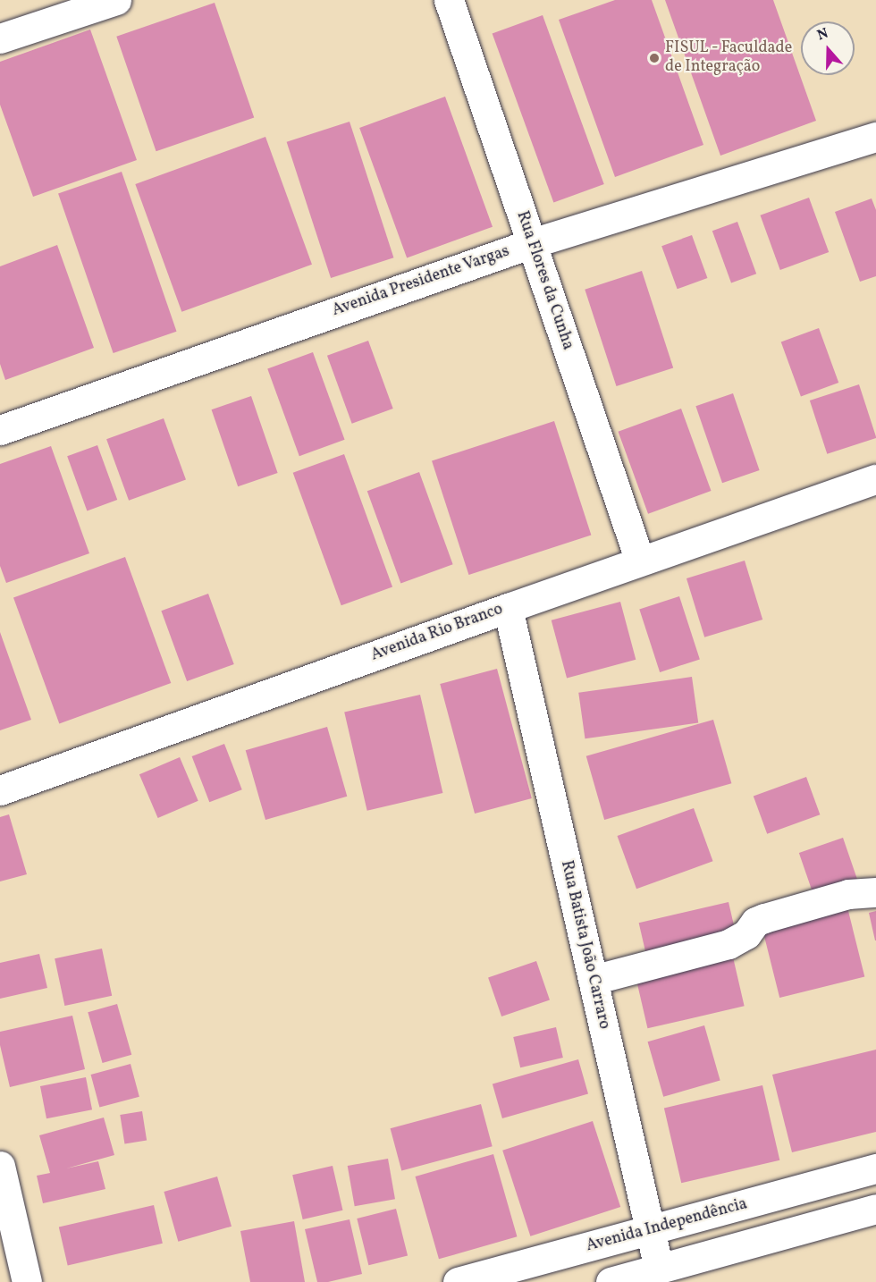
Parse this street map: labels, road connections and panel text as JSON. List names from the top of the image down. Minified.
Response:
{"streets":{"street":["Rua Flores da Cunha","Avenida Presidente Vargas","Avenida Rio Branco","Rua Batista João Carraro","Avenida Independência"]},"crossings":[["Rua Flores da Cunha","Avenida Presidente Vargas"],["Rua Flores da Cunha","Avenida Rio Branco"],["Avenida Rio Branco","Rua Batista João Carraro"],["Rua Batista João Carraro","Avenida Independência"]],"places":["FISUL - Faculdade de Integração"],"north":"top"}
